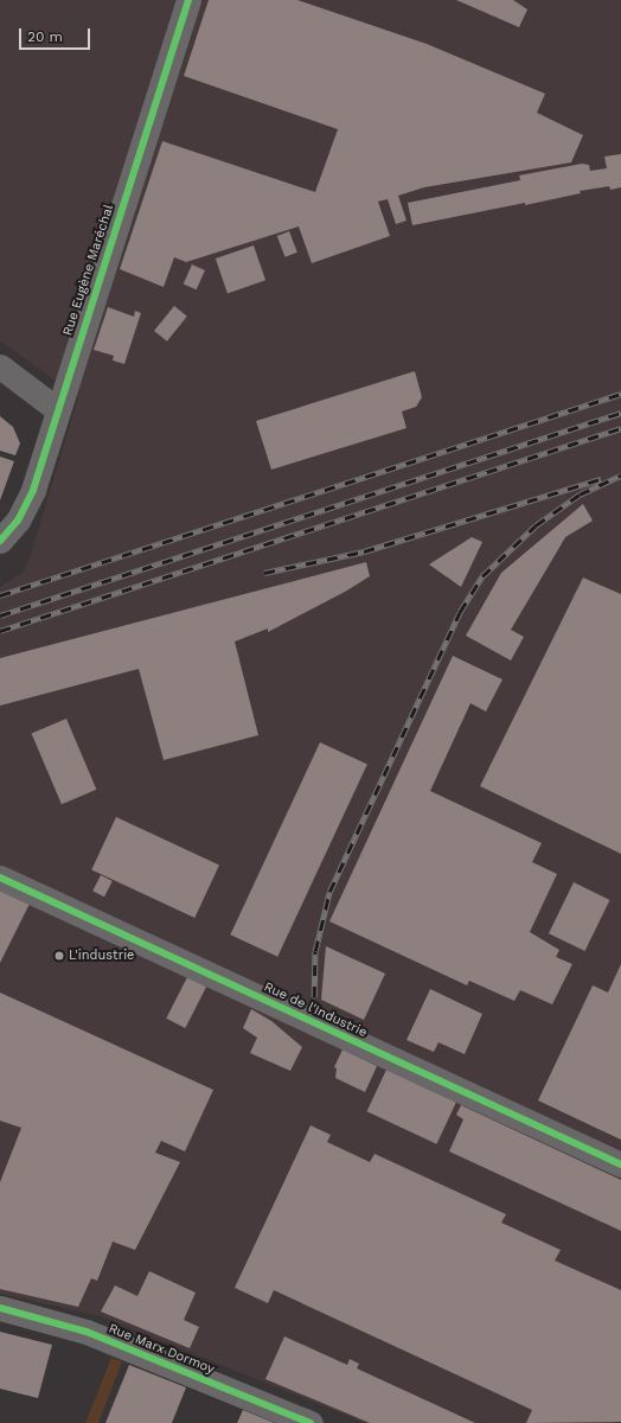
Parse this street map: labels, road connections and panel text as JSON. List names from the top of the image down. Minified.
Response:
{"streets":{"street":["Rue Eugène Maréchal","Rue de l'Industrie","Rue Marx Dormoy"]},"places":["L'industrie"],"scale_bar":"20 m"}
